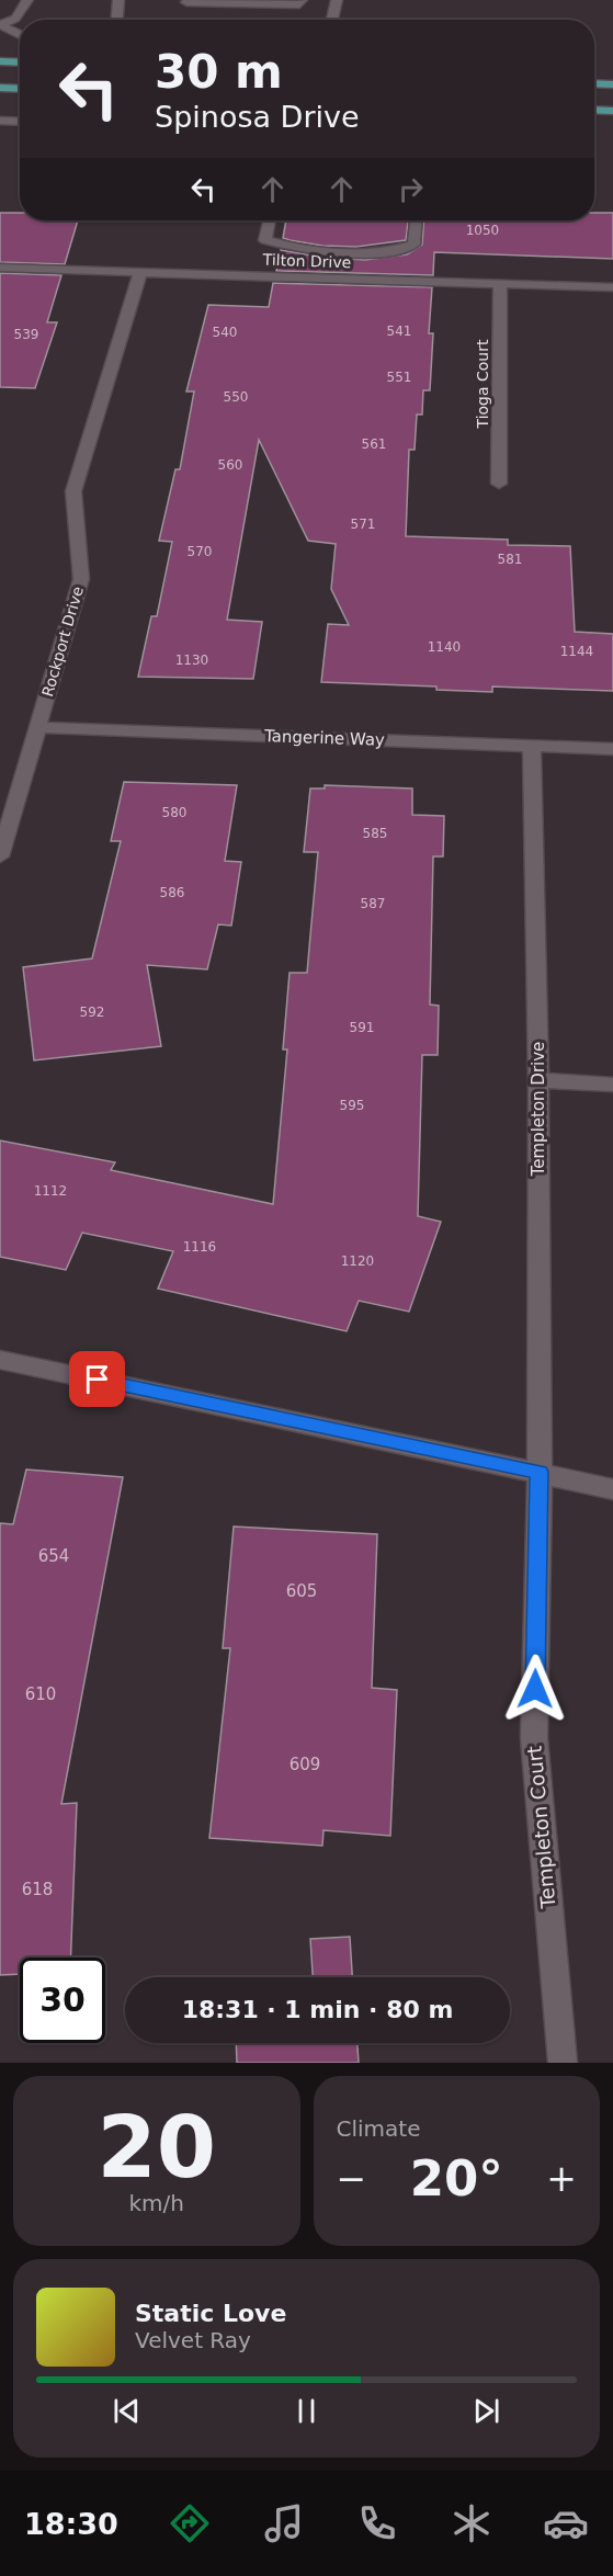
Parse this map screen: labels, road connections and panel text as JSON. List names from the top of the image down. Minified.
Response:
{"streets":{"street":["Tilton Drive","Tioga Court","Rockport Drive","Tangerine Way","Templeton Drive","Templeton Court"]},"crossings":[["Tilton Drive","Tioga Court"],["Tilton Drive","Rockport Drive"],["Rockport Drive","Tangerine Way"],["Tangerine Way","Templeton Drive"],["Templeton Drive","Templeton Court"]],"house_numbers":["1050","541","540","539","551","550","561","560","571","570","581","1140","1144","1130","580","585","586","587","592","591","595","1112","1116","1120","654","605","610","609","618"],"page":{"turn":["30 m","Spinosa Drive"],"limit":"30","trip":"18:31 · 1 min · 80 m","tile":[["20","km/h"],"Climate"],"heat":["−","20°","+"],"song":["Static Love","Velvet Ray"],"tabs":"18:30"}}
